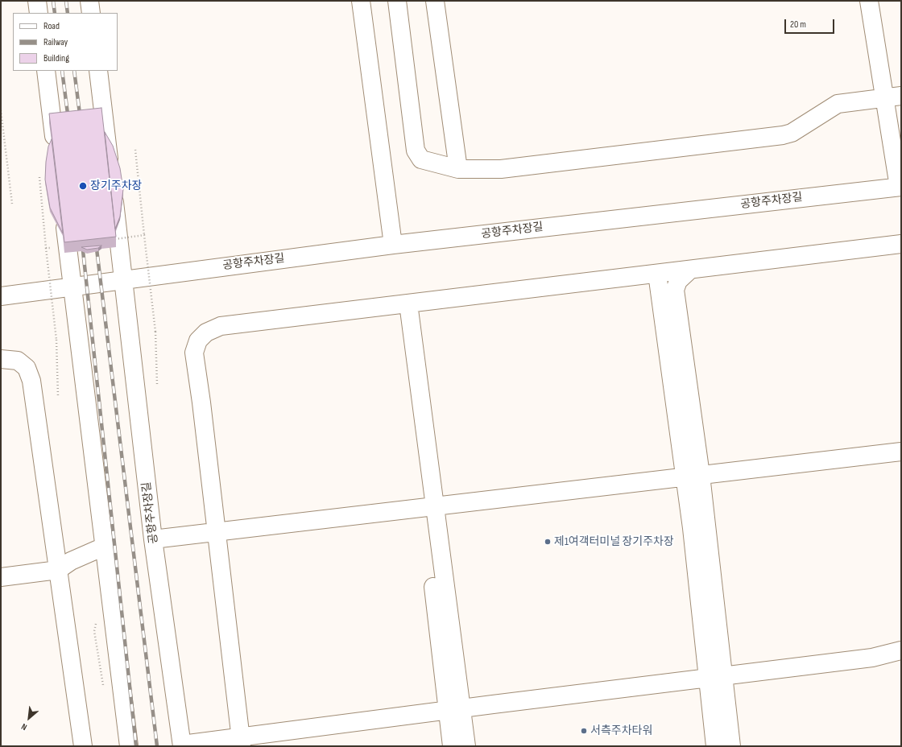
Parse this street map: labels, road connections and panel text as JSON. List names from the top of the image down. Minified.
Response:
{"streets":{"lane":["공항주차장길"]},"places":["장기주차장","제1여객터미널 장기주차장","서측주차타워"],"legend":["Road","Railway","Building"],"scale_bar":"20 m","north":"bottom left"}
